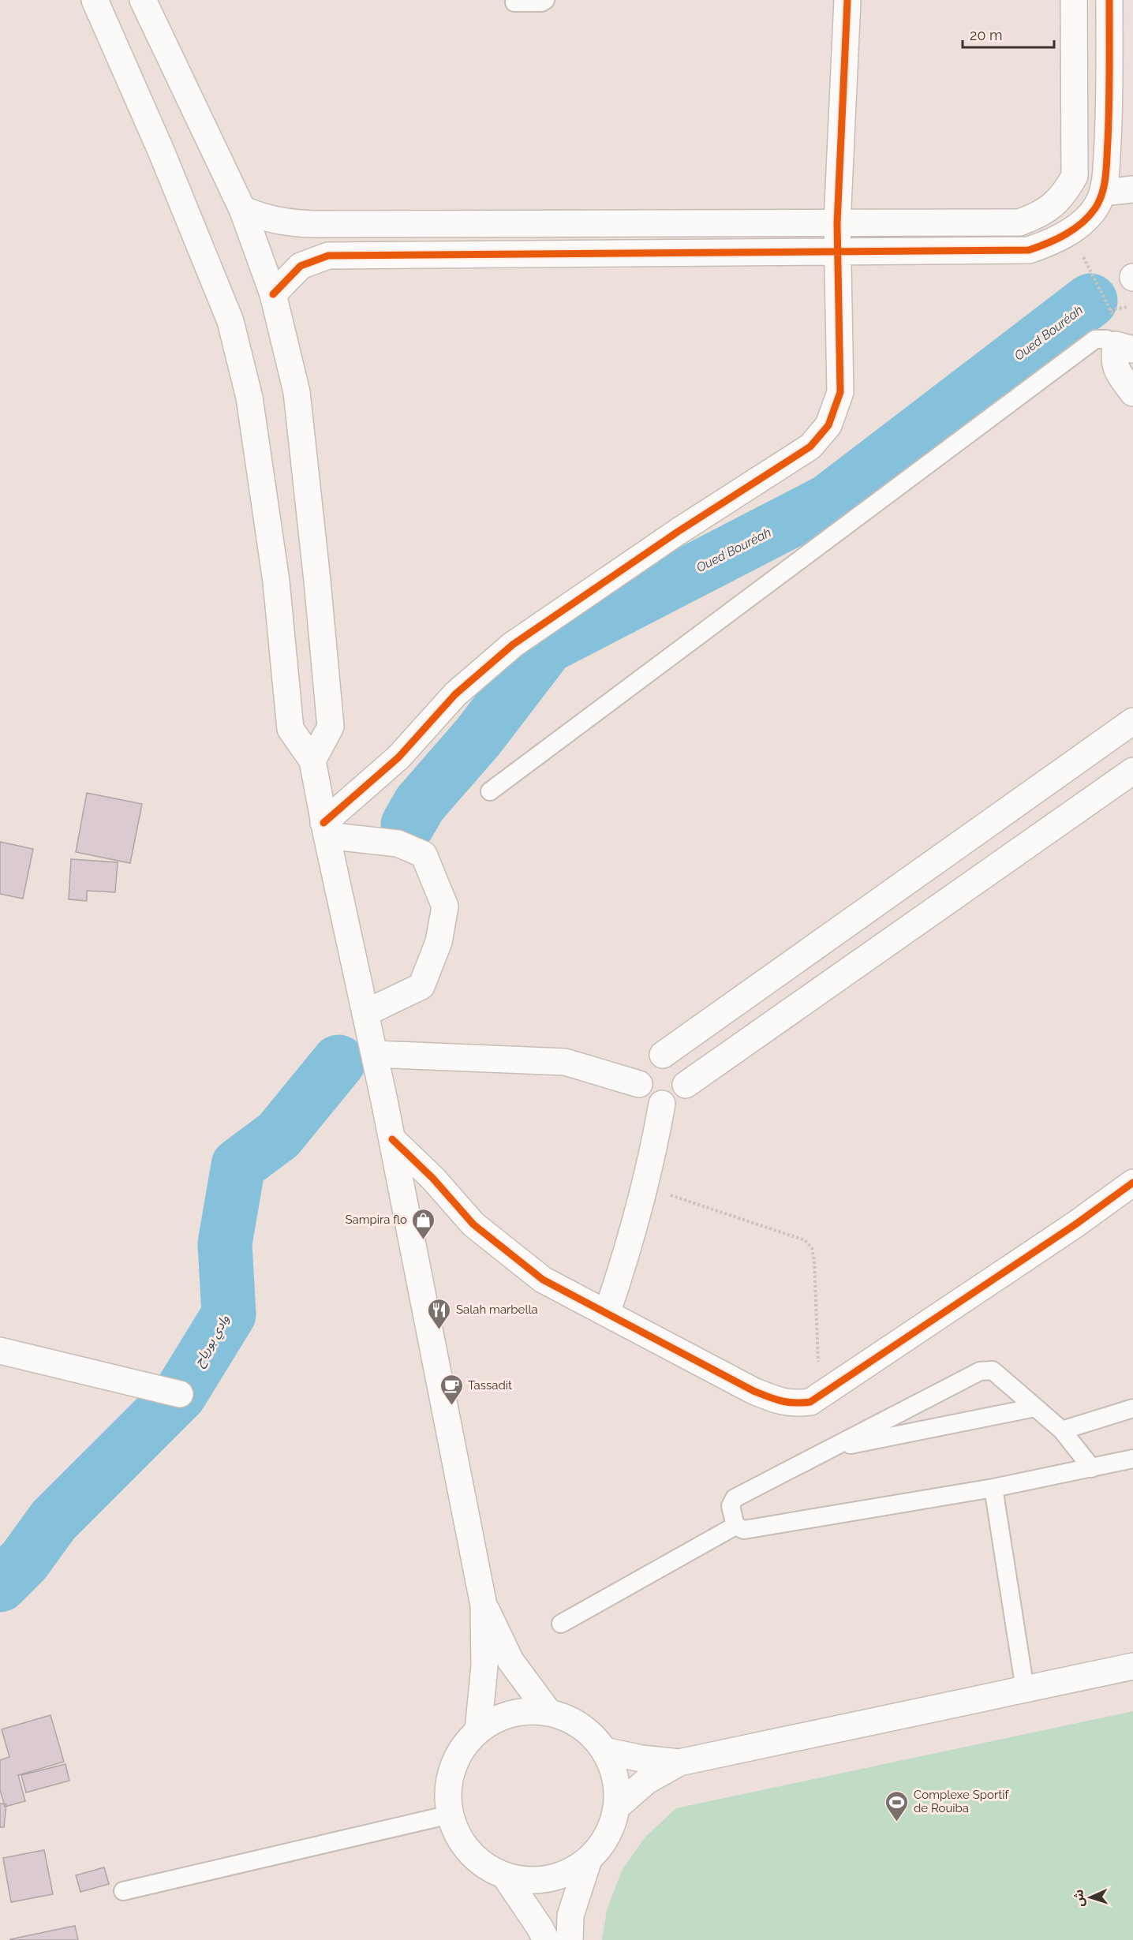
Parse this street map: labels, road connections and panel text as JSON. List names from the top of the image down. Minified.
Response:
{"water":["Oued Bouréah","وادي بورياح"],"places":{"shop":["Sampira flo"],"restaurant":["Salah marbella"],"cafe":["Tassadit"],"sports":["Complexe Sportif de Rouiba"]},"scale_bar":"20 m","north":"left"}
